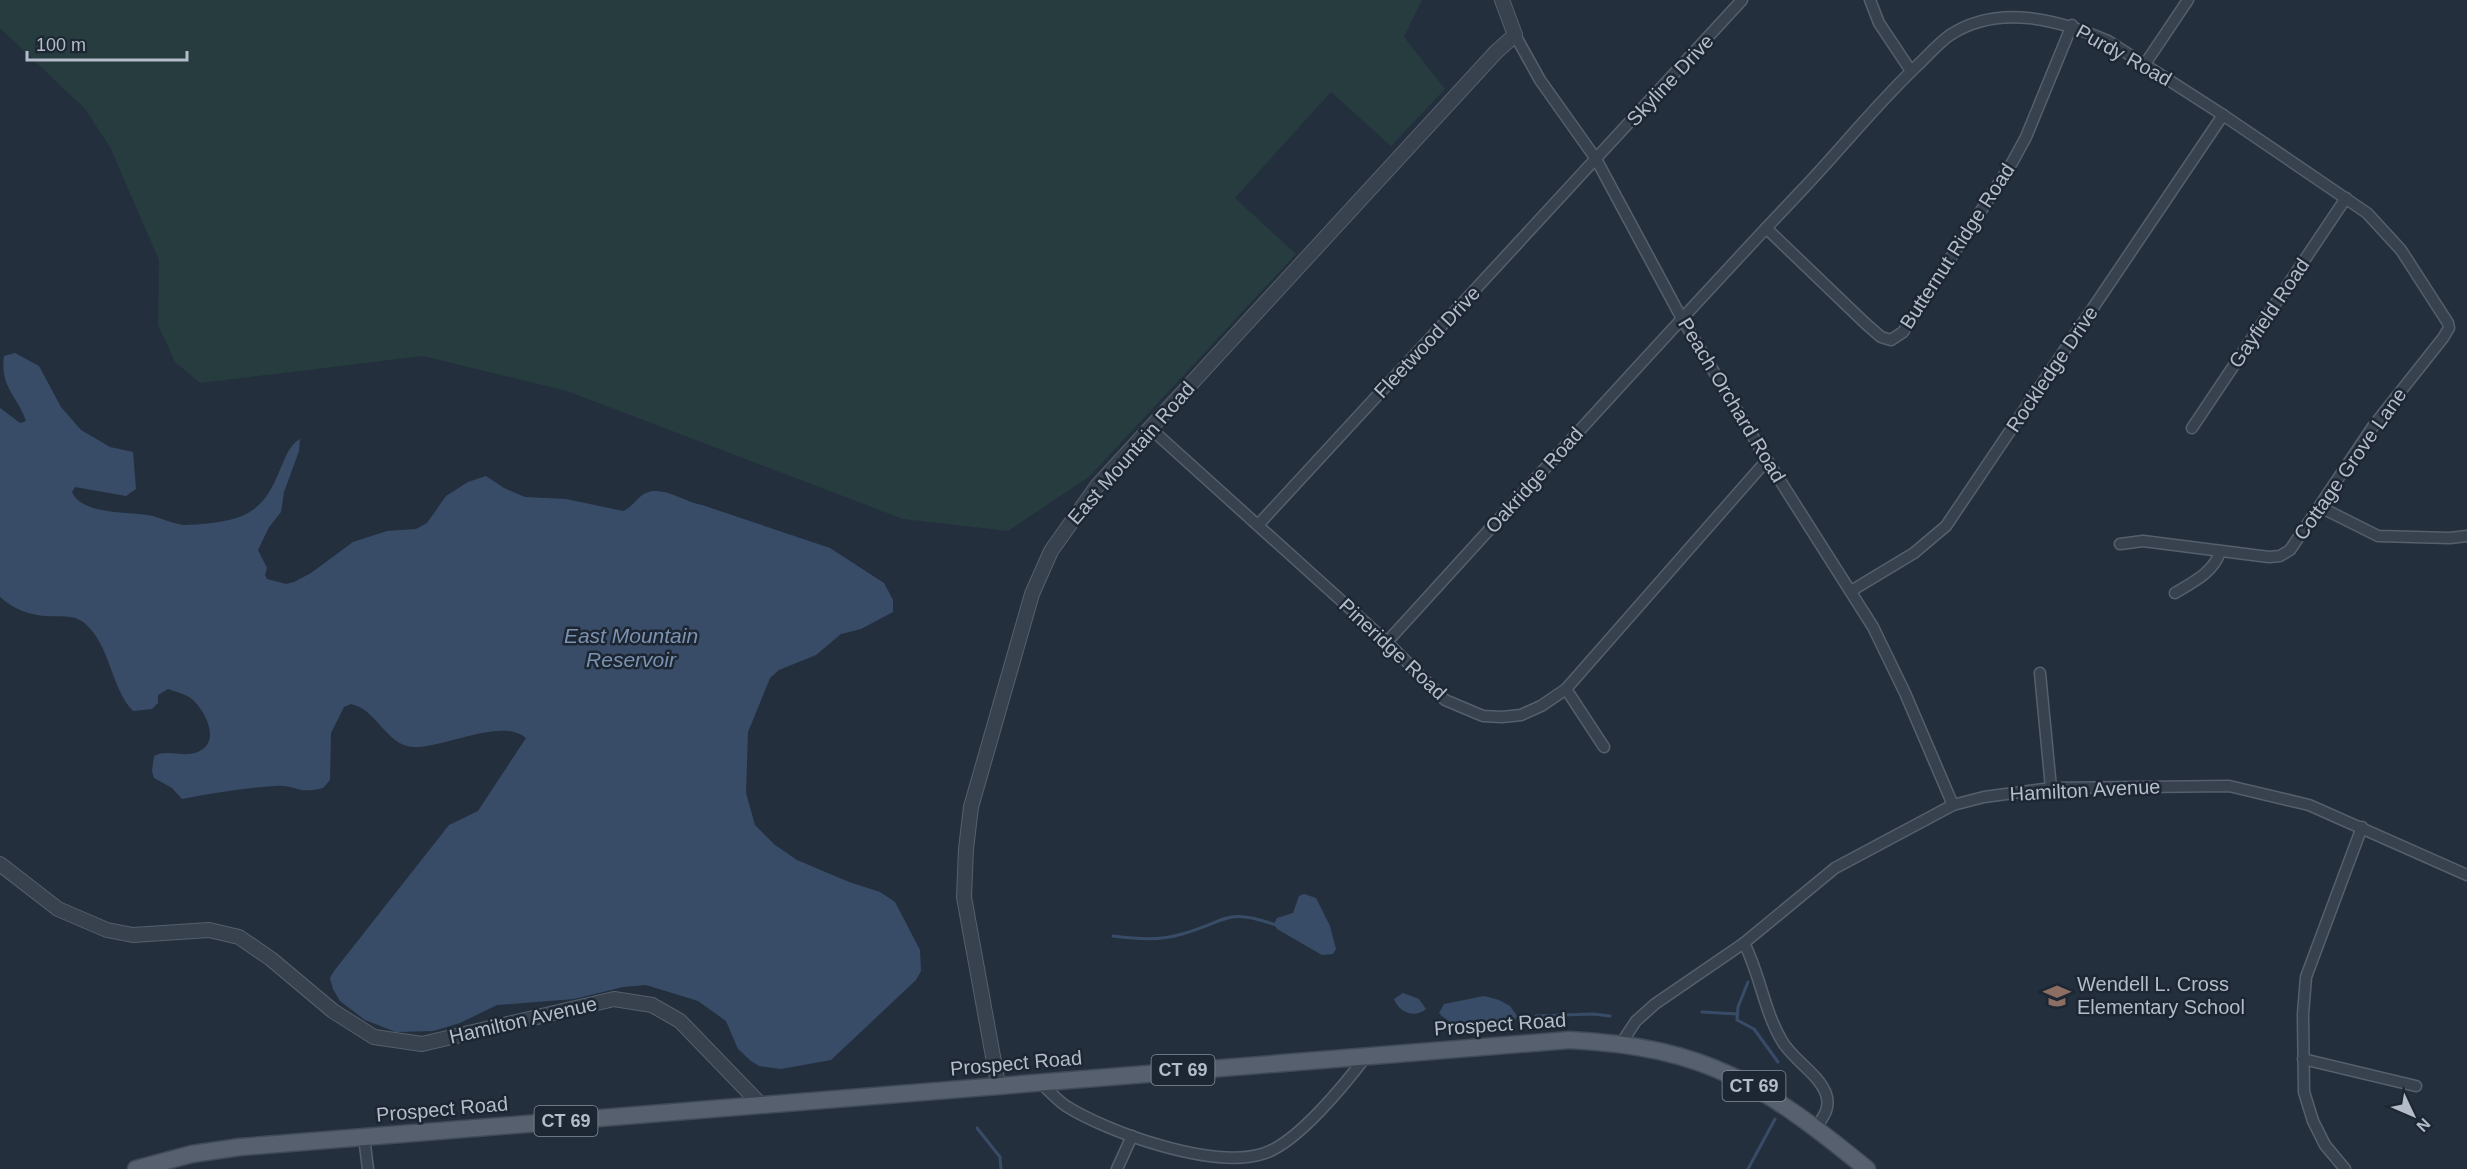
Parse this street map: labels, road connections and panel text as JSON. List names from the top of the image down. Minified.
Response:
{"streets":{"main road":["Prospect Road","CT 69"],"street":["Purdy Road","Skyline Drive","Butternut Ridge Road","Gayfield Road","Fleetwood Drive","Rockledge Drive","Peach Orchard Road","East Mountain Road","Cottage Grove Lane","Oakridge Road","Pineridge Road","Hamilton Avenue"]},"crossings":[["Purdy Road","Butternut Ridge Road"],["Purdy Road","Gayfield Road"],["Purdy Road","Rockledge Drive"],["Purdy Road","Peach Orchard Road"],["Purdy Road","Cottage Grove Lane"],["Purdy Road","Oakridge Road"],["Skyline Drive","Fleetwood Drive"],["Skyline Drive","Peach Orchard Road"],["Fleetwood Drive","Peach Orchard Road"],["Fleetwood Drive","Pineridge Road"],["Rockledge Drive","Peach Orchard Road"],["Peach Orchard Road","East Mountain Road"],["Peach Orchard Road","Oakridge Road"],["Peach Orchard Road","Pineridge Road"],["Peach Orchard Road","Hamilton Avenue"],["East Mountain Road","Pineridge Road"],["East Mountain Road","Prospect Road"],["Oakridge Road","Pineridge Road"],["Hamilton Avenue","Prospect Road"]],"water":["East Mountain Reservoir"],"places":{"school or university":["Wendell L. Cross Elementary School"]},"scale_bar":"100 m","north":"bottom right"}
